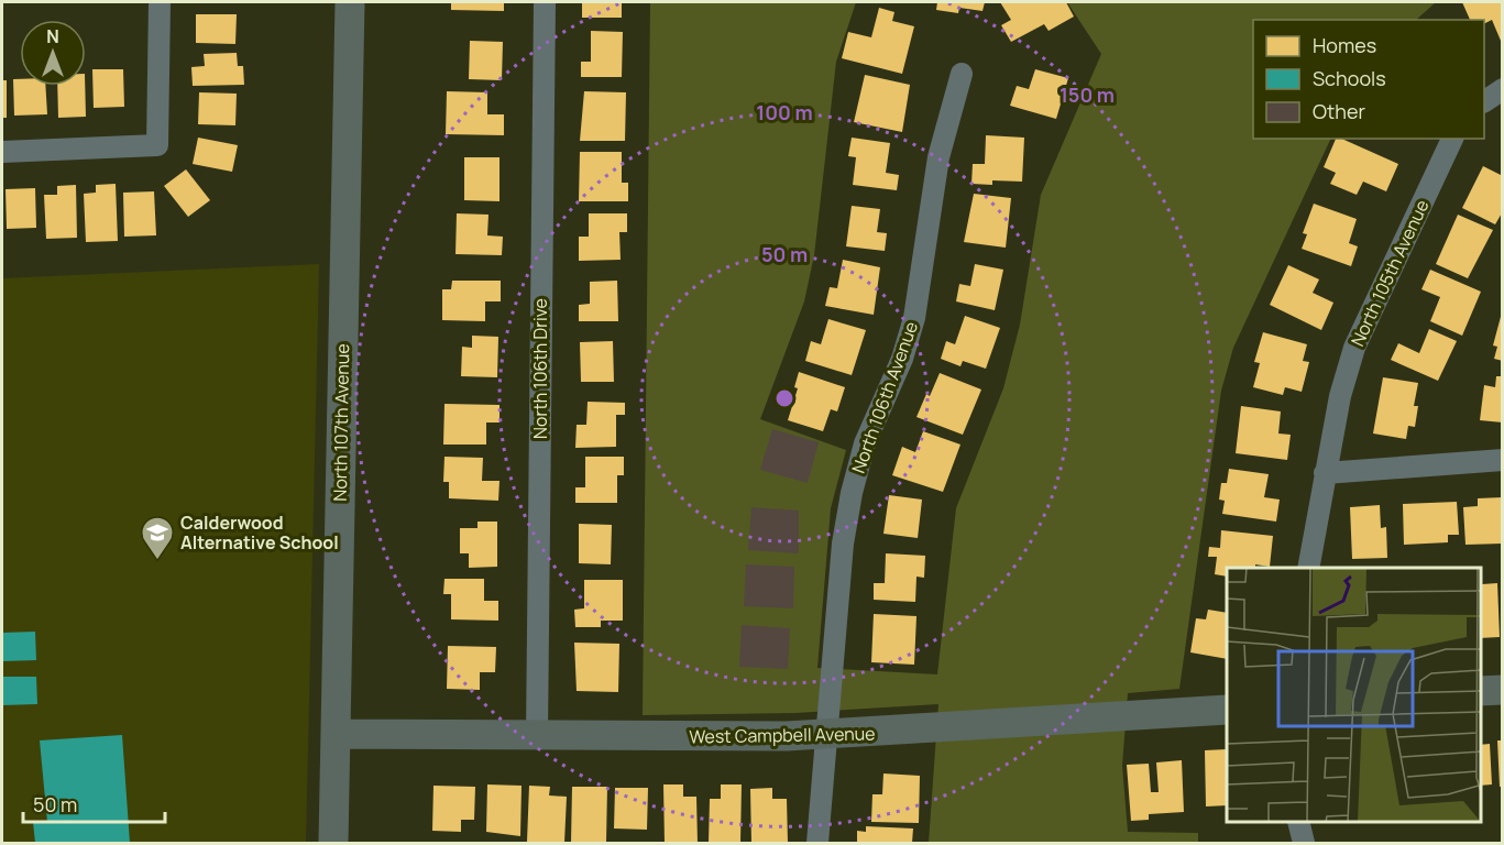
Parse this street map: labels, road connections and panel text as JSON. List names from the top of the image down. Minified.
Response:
{"streets":{"street":["North 105th Avenue","North 106th Drive","North 106th Avenue","North 107th Avenue","West Campbell Avenue"]},"crossings":[["North 106th Drive","West Campbell Avenue"],["North 106th Avenue","West Campbell Avenue"],["North 107th Avenue","West Campbell Avenue"]],"places":{"school or university":["Calderwood Alternative School"]},"legend":["Homes","Schools","Other"],"scale_bar":"50 m","north":"top","rings":["150 m","100 m","50 m"]}
